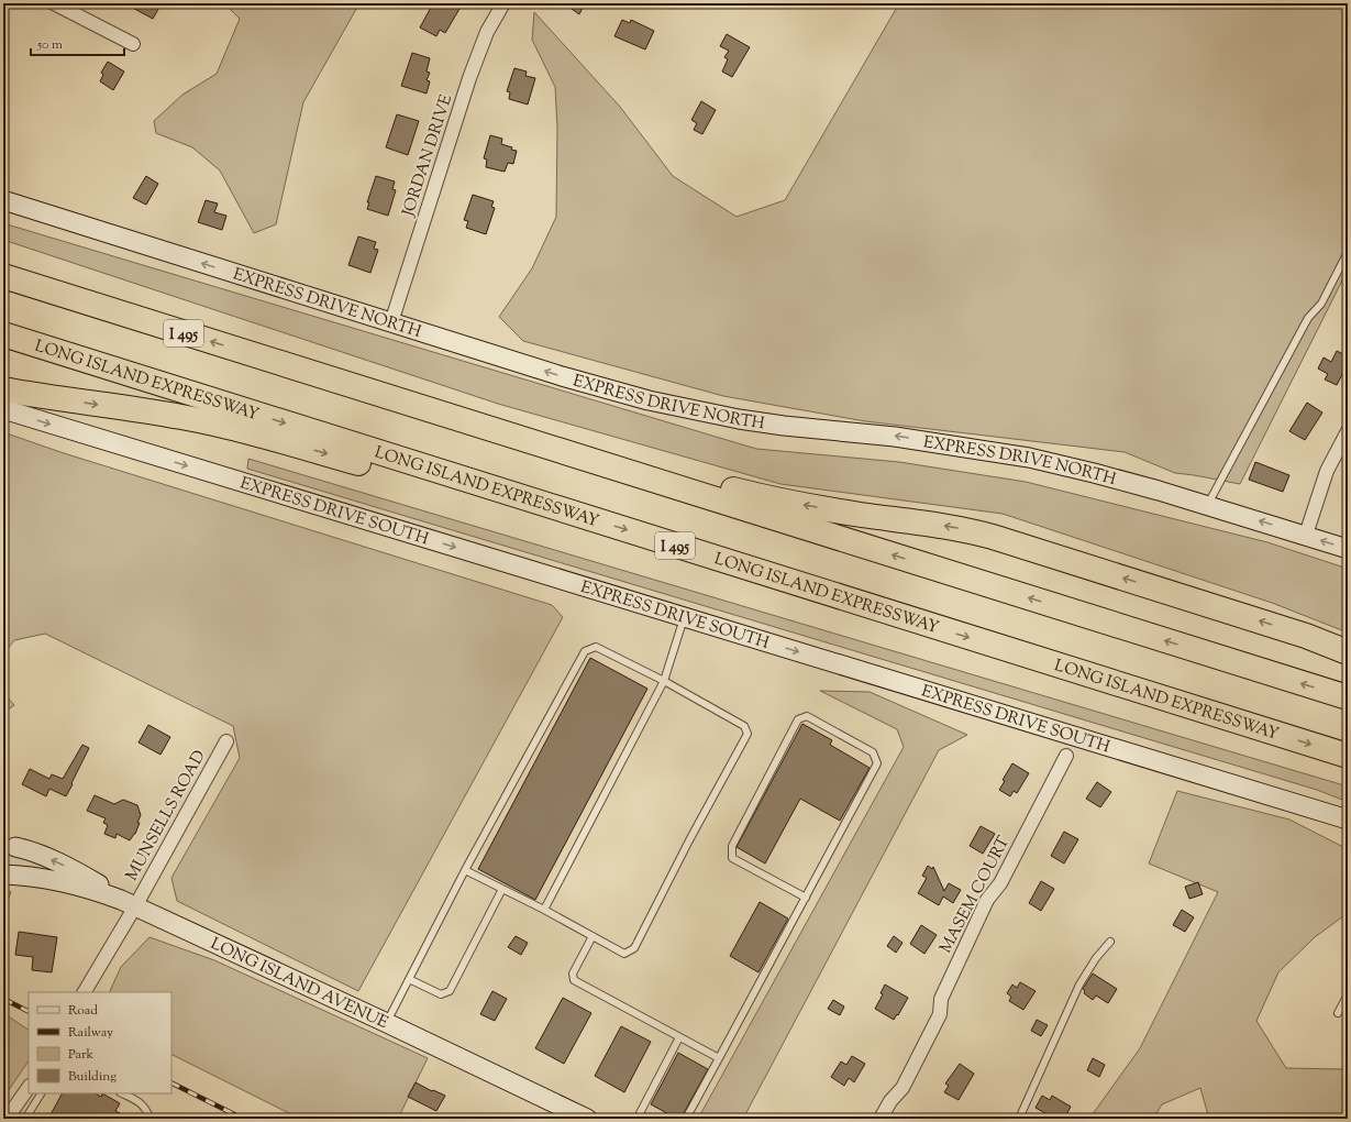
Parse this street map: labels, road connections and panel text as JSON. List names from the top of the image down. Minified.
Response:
{"streets":{"highway":["I 495","LONG ISLAND EXPRESSWAY"],"main road":["EXPRESS DRIVE NORTH","EXPRESS DRIVE SOUTH","LONG ISLAND AVENUE"],"street":["JORDAN DRIVE","MUNSELLS ROAD","MASEM COURT"]},"crossings":[["JORDAN DRIVE","EXPRESS DRIVE NORTH"],["MUNSELLS ROAD","LONG ISLAND AVENUE"]],"one_way":["EXPRESS DRIVE NORTH","EXPRESS DRIVE SOUTH"],"legend":["Road","Railway","Park","Building"],"scale_bar":"50 m"}
